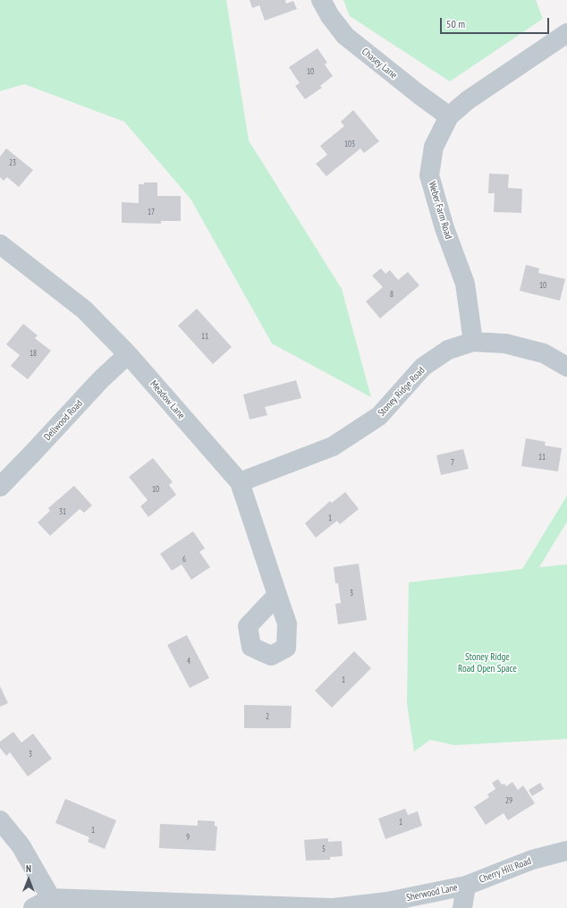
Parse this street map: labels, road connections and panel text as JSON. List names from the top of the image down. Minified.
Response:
{"streets":{"street":["Chasey Lane","Weber Farm Road","Stoney Ridge Road","Meadow Lane","Dellwood Road","Cherry Hill Road","Sherwood Lane"]},"crossings":[["Chasey Lane","Weber Farm Road"],["Weber Farm Road","Stoney Ridge Road"],["Stoney Ridge Road","Meadow Lane"],["Meadow Lane","Dellwood Road"],["Cherry Hill Road","Sherwood Lane"]],"parks":["Stoney Ridge Road Open Space"],"house_numbers":["10","103","23","17","10","8","11","18","11","7","10","31","1","6","3","4","1","2","3","29","1","1","9","5"],"scale_bar":"50 m","north":"top"}
